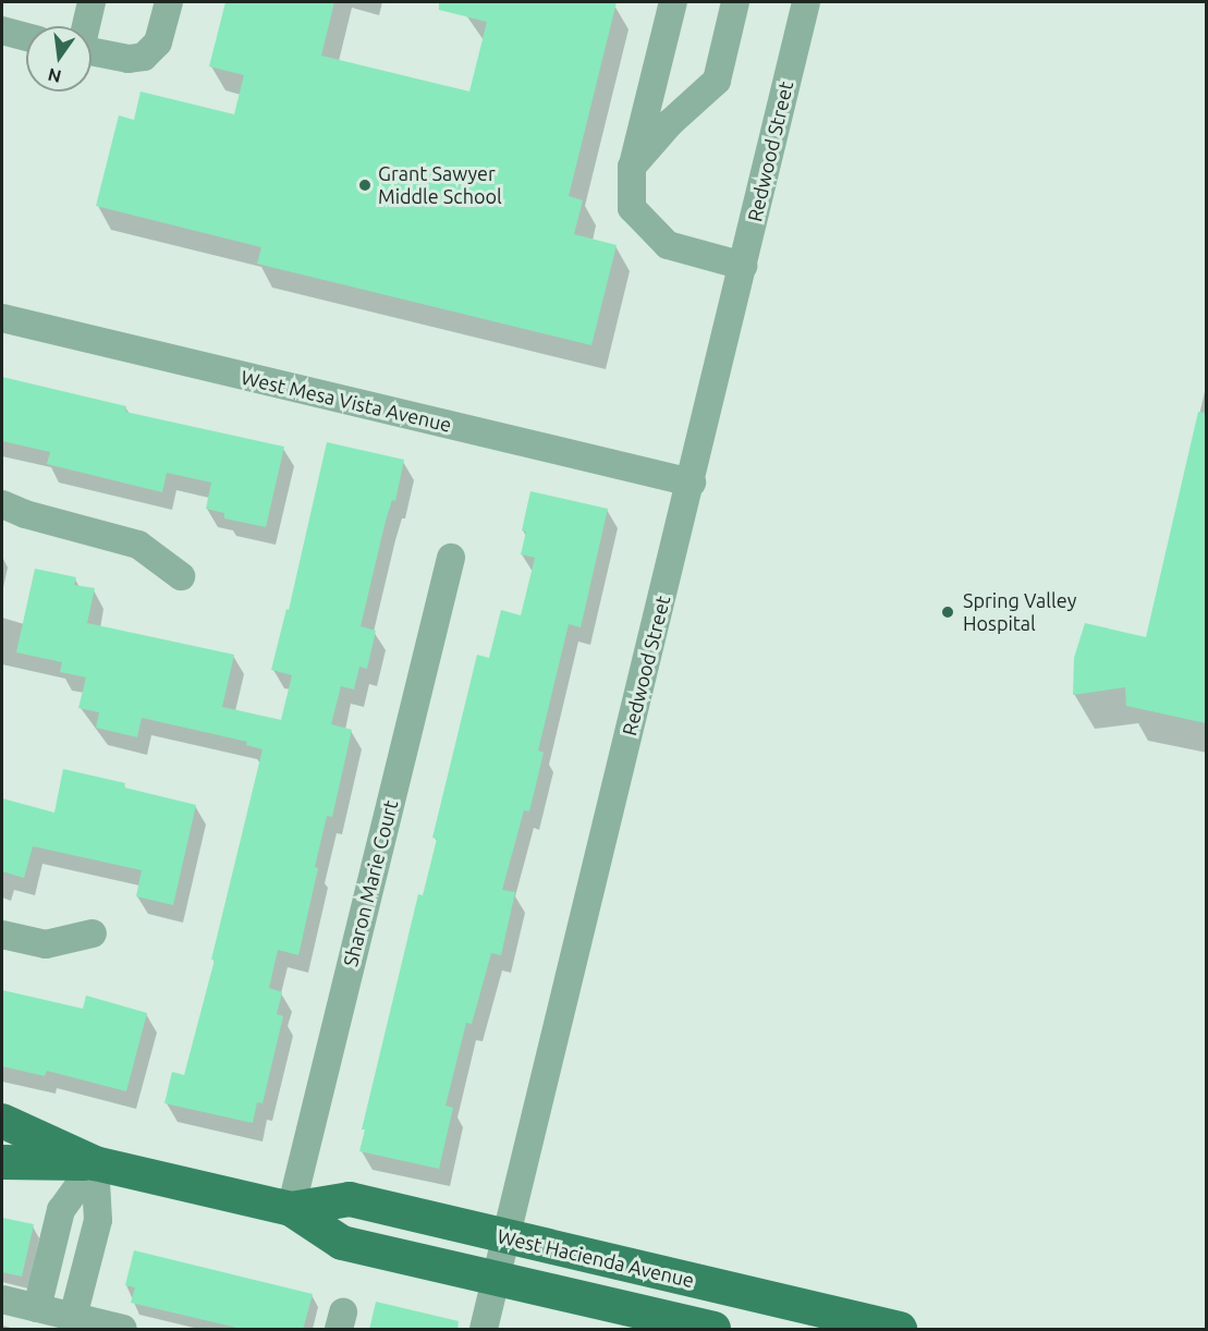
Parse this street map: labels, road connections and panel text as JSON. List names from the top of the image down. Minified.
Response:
{"streets":{"main road":["West Hacienda Avenue"],"street":["Redwood Street","West Mesa Vista Avenue","Sharon Marie Court"]},"crossings":[["Redwood Street","West Mesa Vista Avenue"],["Redwood Street","West Hacienda Avenue"],["Sharon Marie Court","West Hacienda Avenue"]],"places":["Grant Sawyer Middle School","Spring Valley Hospital"],"north":"bottom"}
